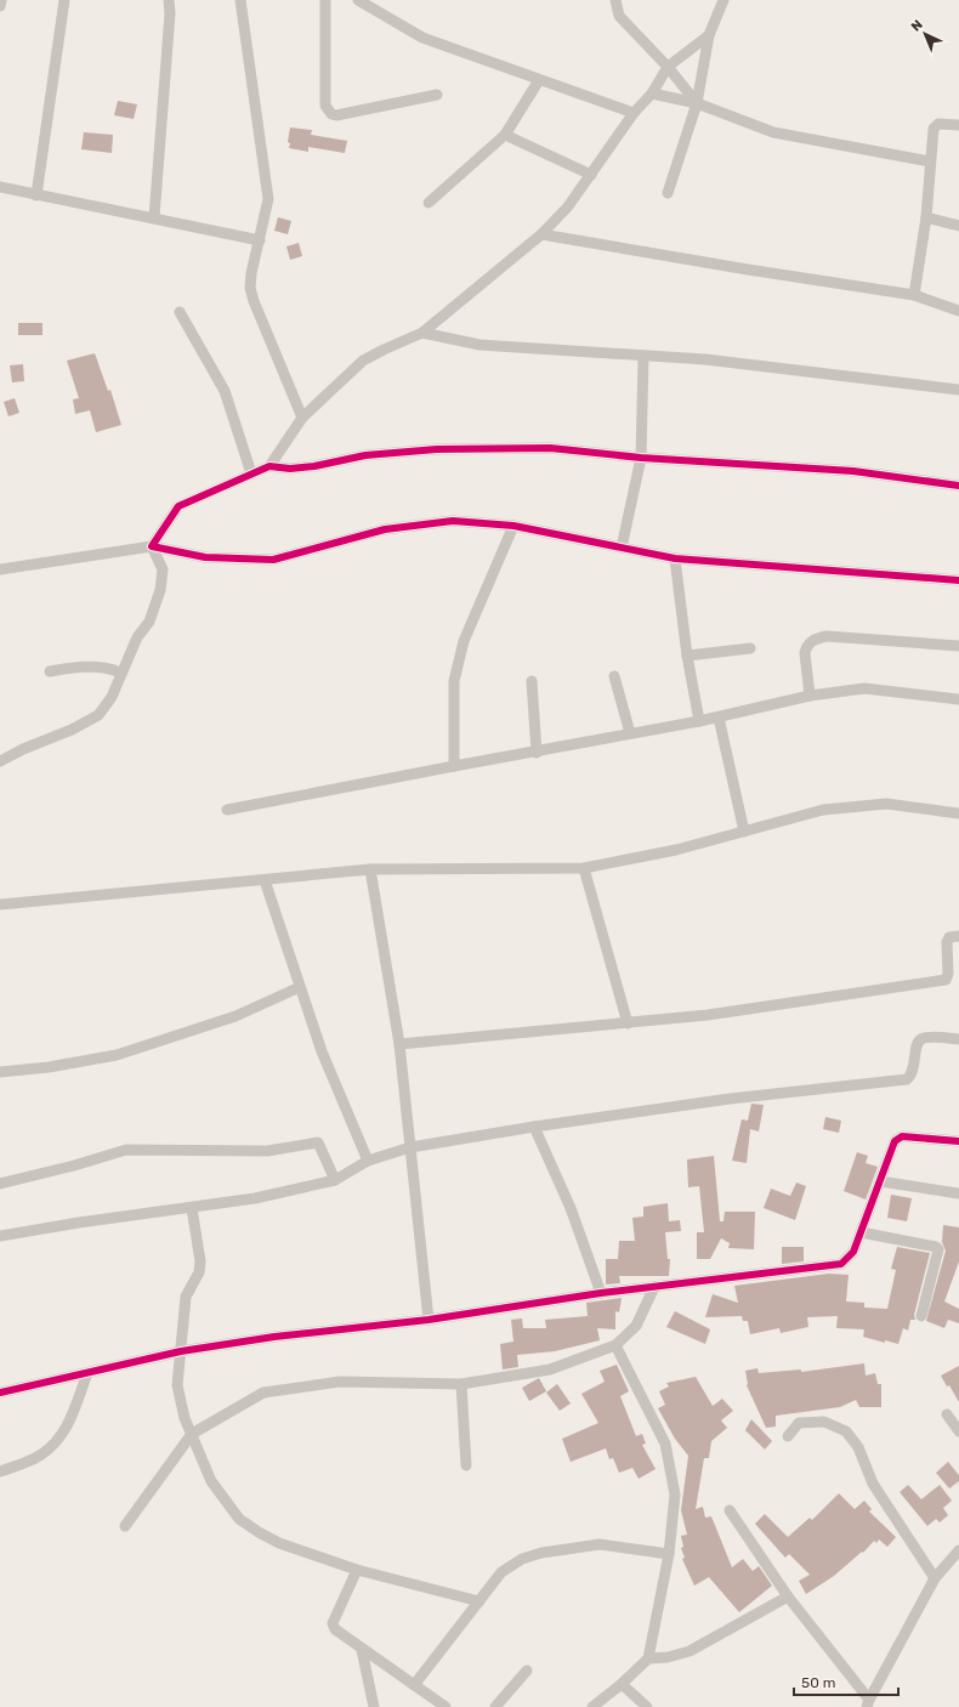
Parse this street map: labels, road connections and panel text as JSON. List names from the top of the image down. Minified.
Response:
{"scale_bar":"50 m","north":"top left"}
